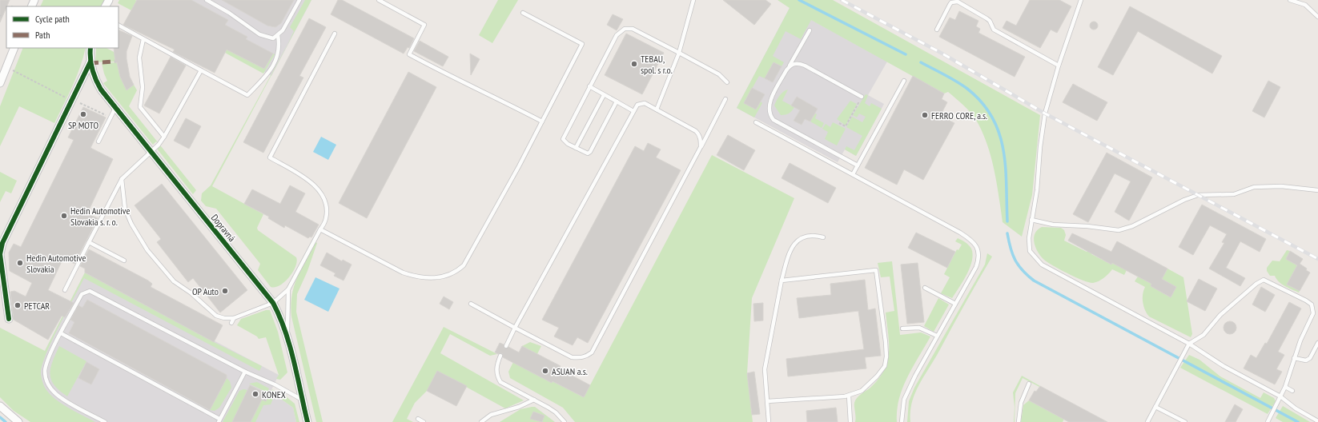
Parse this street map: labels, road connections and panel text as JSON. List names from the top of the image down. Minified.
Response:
{"streets":{"street":["Dopravná"]},"places":["TEBAU, spol. s r.o.","SP MOTO","FERRO CORE, a.s.","Hedin Automotive Slovakia s. r. o.","Hedin Automotive Slovakia","OP Auto","PETCAR","ASUAN a.s.","KONEX"],"legend":["Cycle path","Path"]}
